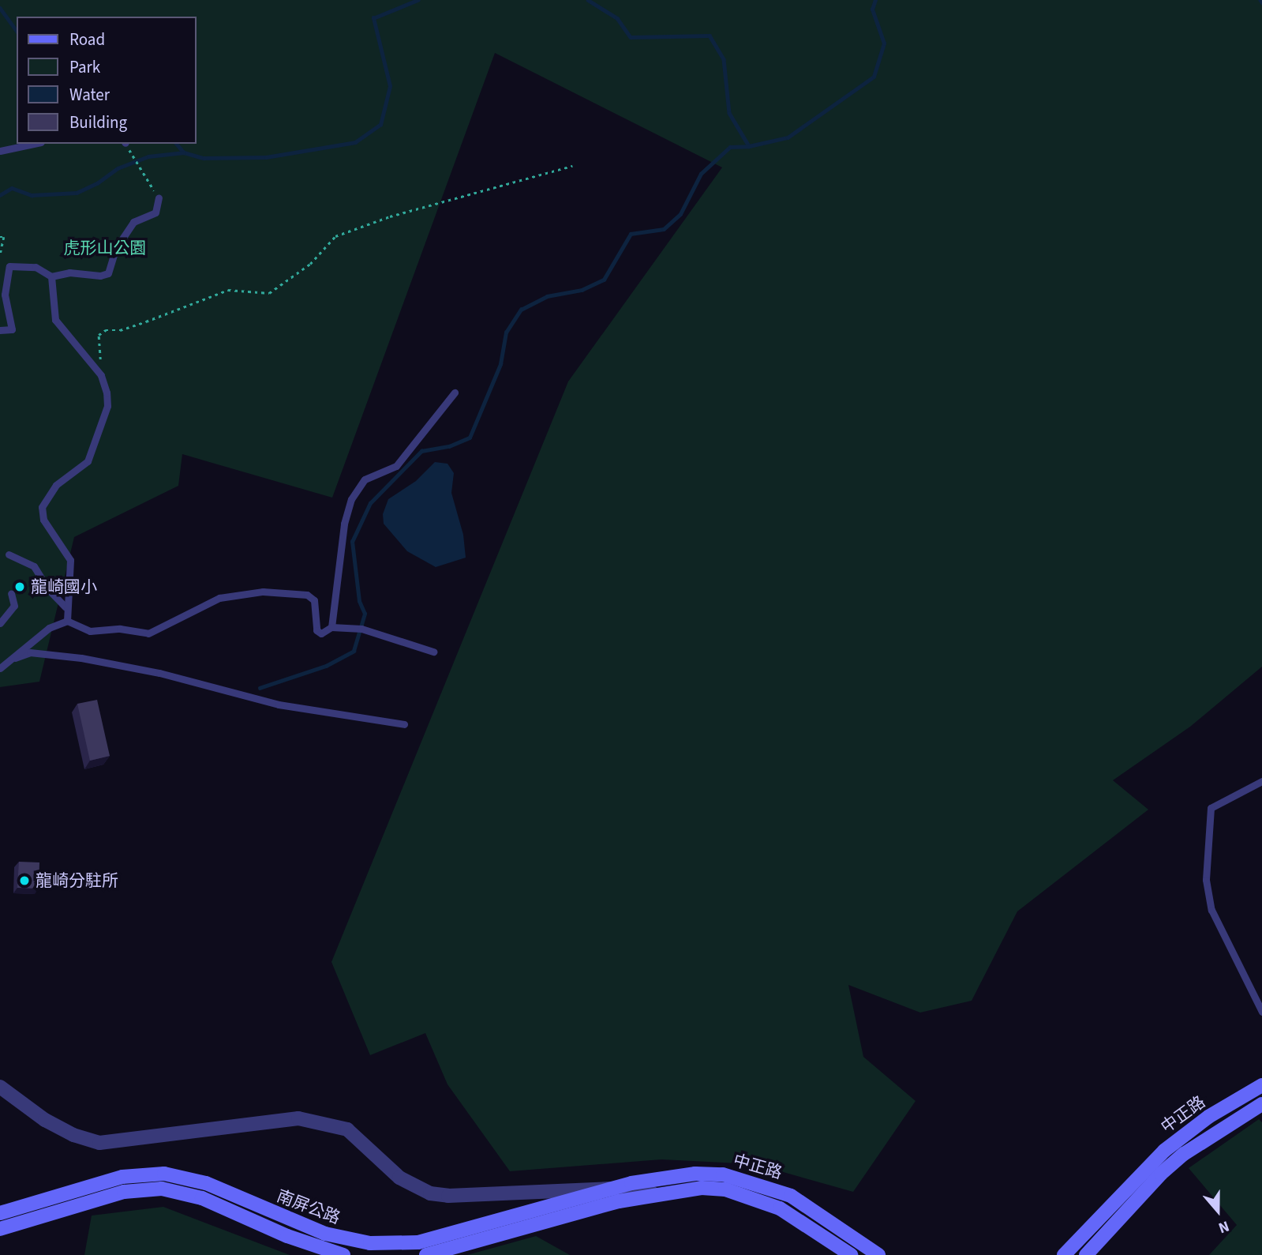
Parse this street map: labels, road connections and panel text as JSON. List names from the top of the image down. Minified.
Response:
{"streets":{"main road":["中正路","南屏公路"]},"crossings":[["中正路","南屏公路"]],"parks":["虎形山公園"],"places":["龍崎國小","龍崎分駐所"],"legend":["Road","Park","Water","Building"],"north":"bottom"}
